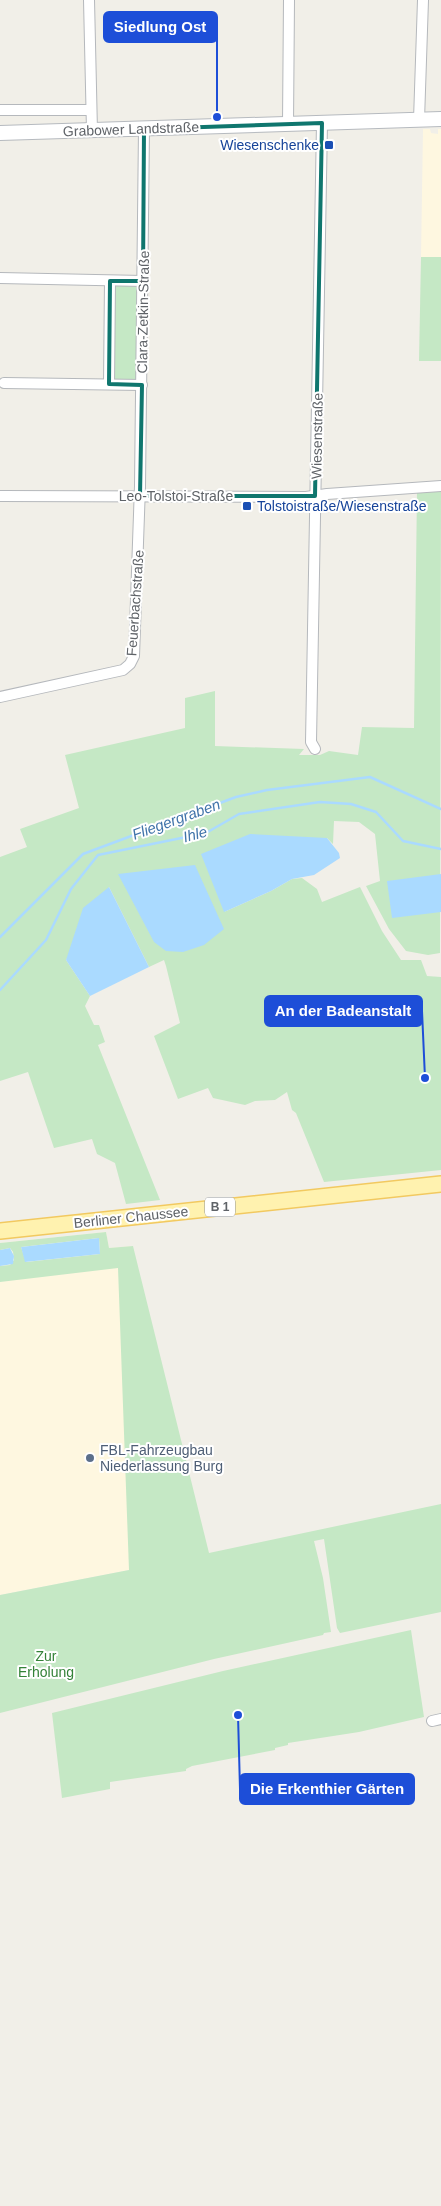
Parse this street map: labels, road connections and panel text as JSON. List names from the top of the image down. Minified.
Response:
{"streets":{"main road":["Grabower Landstraße","B 1","Berliner Chaussee"],"street":["Clara-Zetkin-Straße","Wiesenstraße","Leo-Tolstoi-Straße","Feuerbachstraße"]},"crossings":[["Grabower Landstraße","Clara-Zetkin-Straße"],["Grabower Landstraße","Wiesenstraße"],["Clara-Zetkin-Straße","Leo-Tolstoi-Straße"],["Clara-Zetkin-Straße","Feuerbachstraße"],["Wiesenstraße","Leo-Tolstoi-Straße"],["Leo-Tolstoi-Straße","Feuerbachstraße"]],"water":["Fliegergraben","Ihle"],"parks":["Zur Erholung"],"places":{"other":["Siedlung Ost","An der Badeanstalt","FBL-Fahrzeugbau Niederlassung Burg","Die Erkenthier Gärten"],"transit":["Wiesenschenke","Tolstoistraße/Wiesenstraße"]}}
